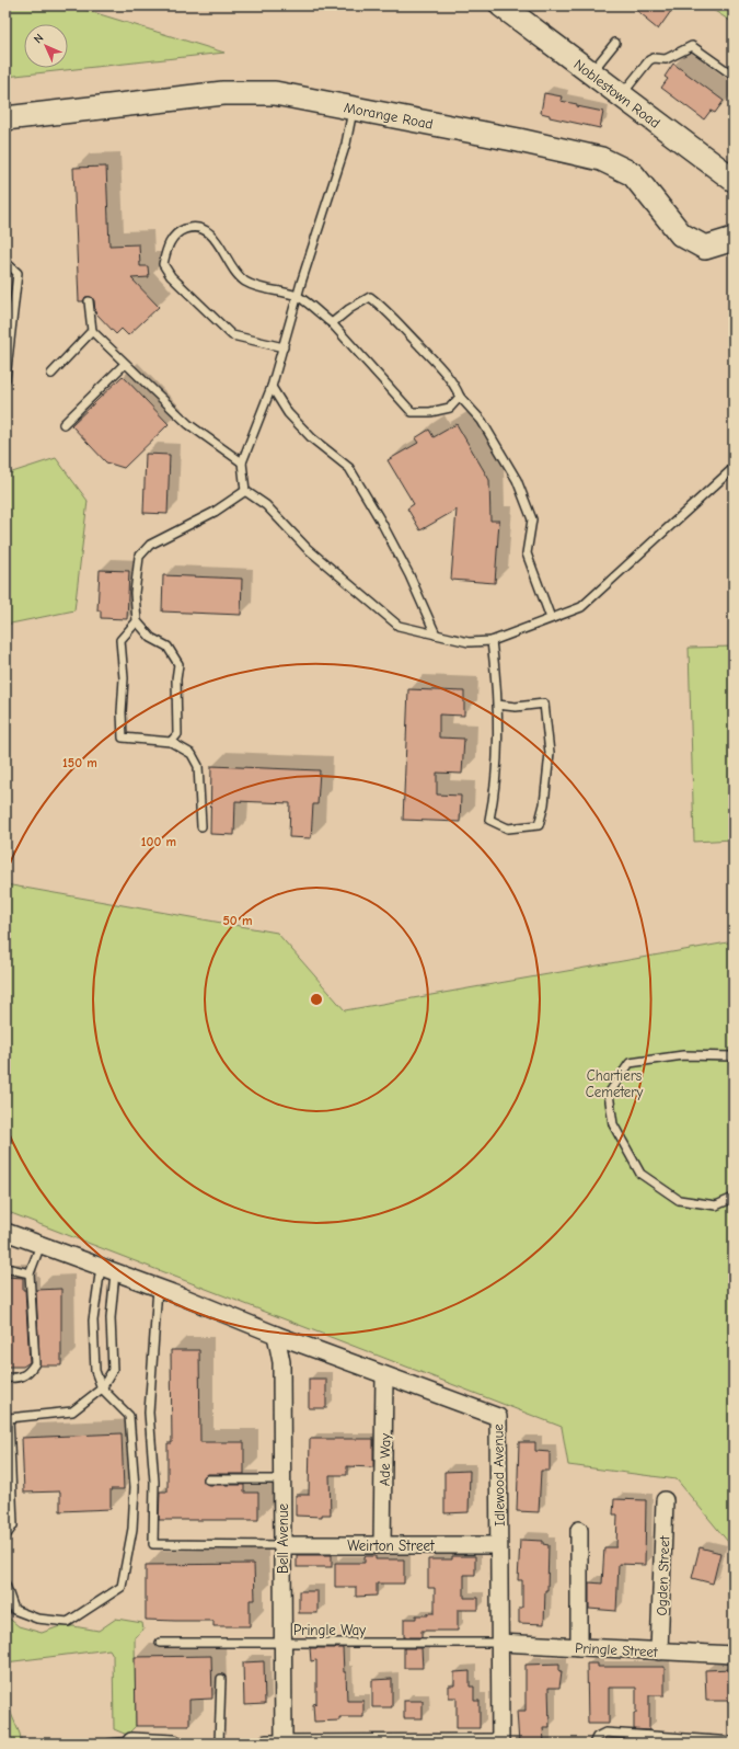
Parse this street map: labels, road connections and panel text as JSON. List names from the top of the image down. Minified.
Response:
{"streets":{"street":["Noblestown Road","Morange Road","Ade Way","Idlewood Avenue","Bell Avenue","Weirton Street","Ogden Street","Pringle Street"],"lane":["Pringle Way"]},"crossings":[["Ade Way","Idlewood Avenue"],["Ade Way","Weirton Street"],["Idlewood Avenue","Bell Avenue"],["Idlewood Avenue","Weirton Street"],["Idlewood Avenue","Pringle Way"],["Idlewood Avenue","Pringle Street"],["Bell Avenue","Weirton Street"],["Bell Avenue","Pringle Way"],["Ogden Street","Pringle Street"],["Pringle Way","Pringle Street"]],"parks":["Chartiers Cemetery"],"north":"top left","rings":["150 m","100 m","50 m"]}
